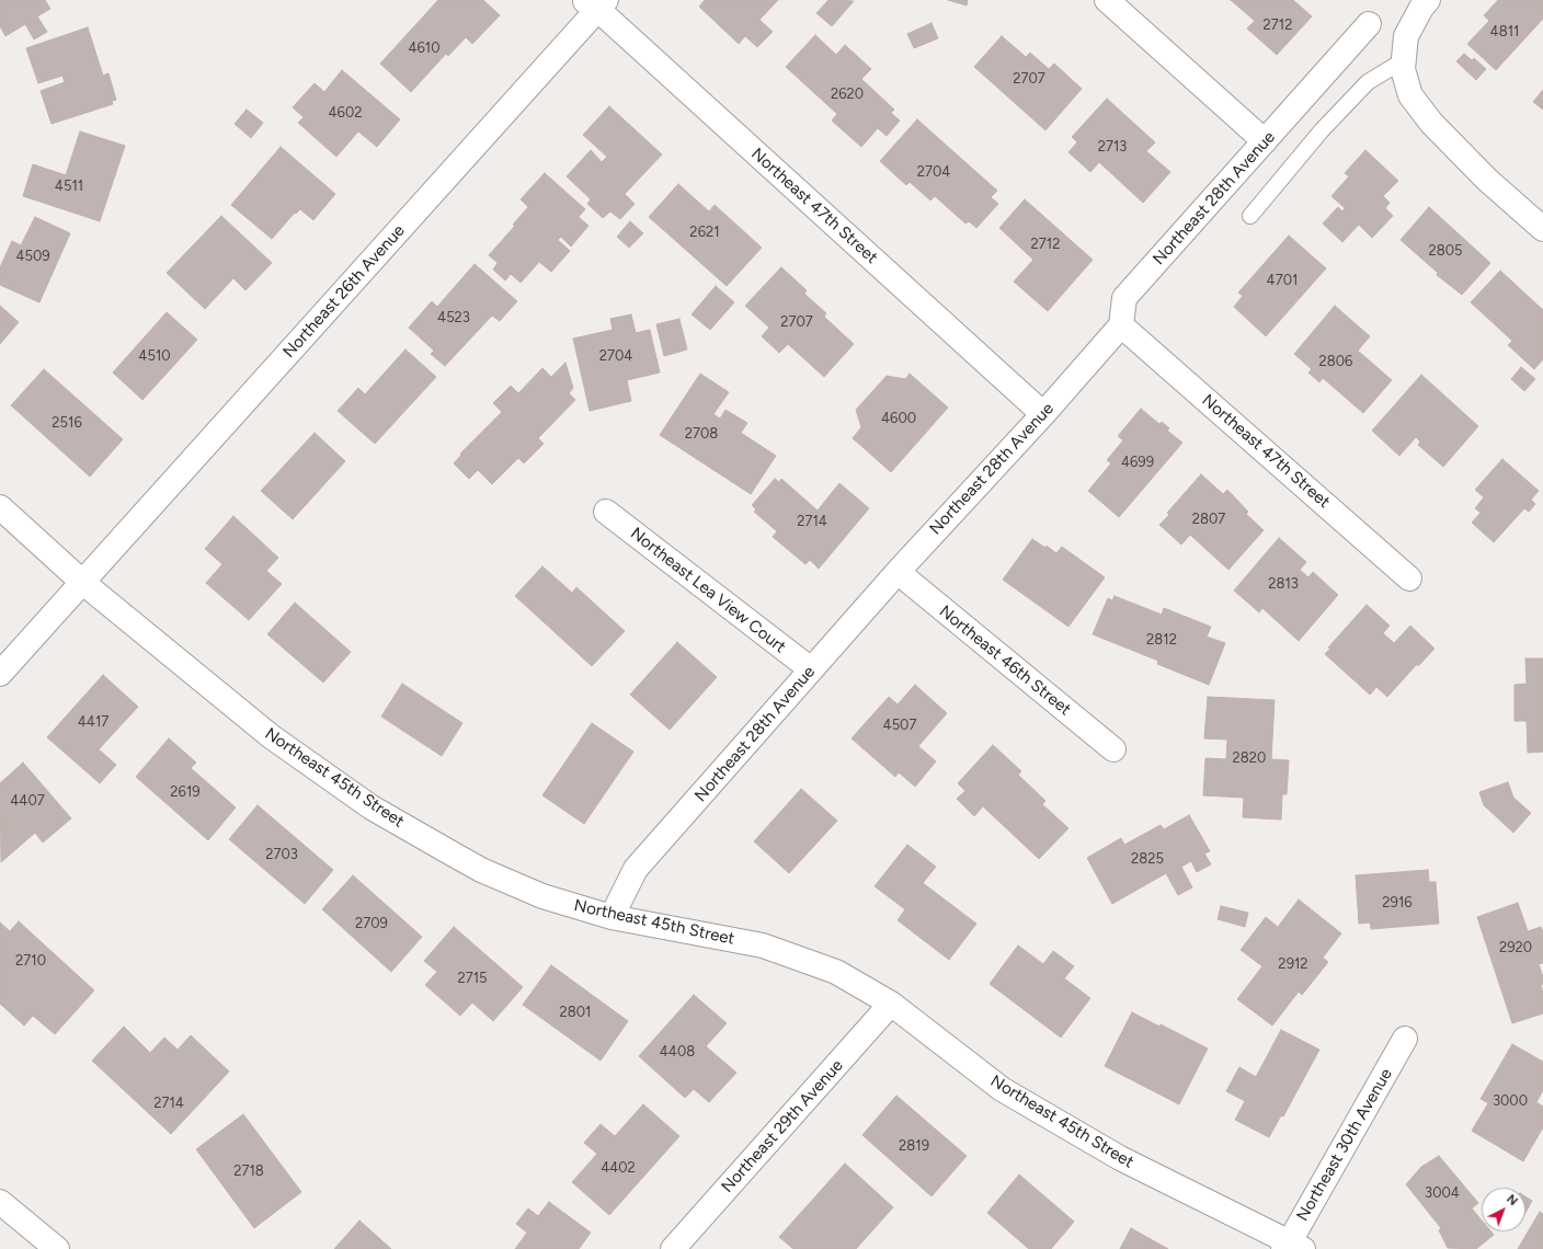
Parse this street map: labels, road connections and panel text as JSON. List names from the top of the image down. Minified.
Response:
{"streets":{"street":["Northeast 28th Avenue","Northeast 47th Street","Northeast 26th Avenue","Northeast Lea View Court","Northeast 46th Street","Northeast 45th Street","Northeast 29th Avenue","Northeast 30th Avenue"]},"crossings":[["Northeast 28th Avenue","Northeast 47th Street"],["Northeast 28th Avenue","Northeast Lea View Court"],["Northeast 28th Avenue","Northeast 46th Street"],["Northeast 28th Avenue","Northeast 45th Street"],["Northeast 47th Street","Northeast 26th Avenue"],["Northeast 26th Avenue","Northeast 45th Street"],["Northeast 45th Street","Northeast 29th Avenue"],["Northeast 45th Street","Northeast 30th Avenue"]],"house_numbers":["2712","4811","4610","2707","2620","4602","2713","2704","4511","2621","2712","2805","4509","4701","4523","2707","4510","2704","2806","4600","2516","2708","4699","2807","2714","2813","2812","4417","4507","2820","2619","4407","2703","2825","2916","2709","2920","2710","2912","2715","2801","4408","3000","2714","2819","4402","2718","3004"],"north":"top right"}
